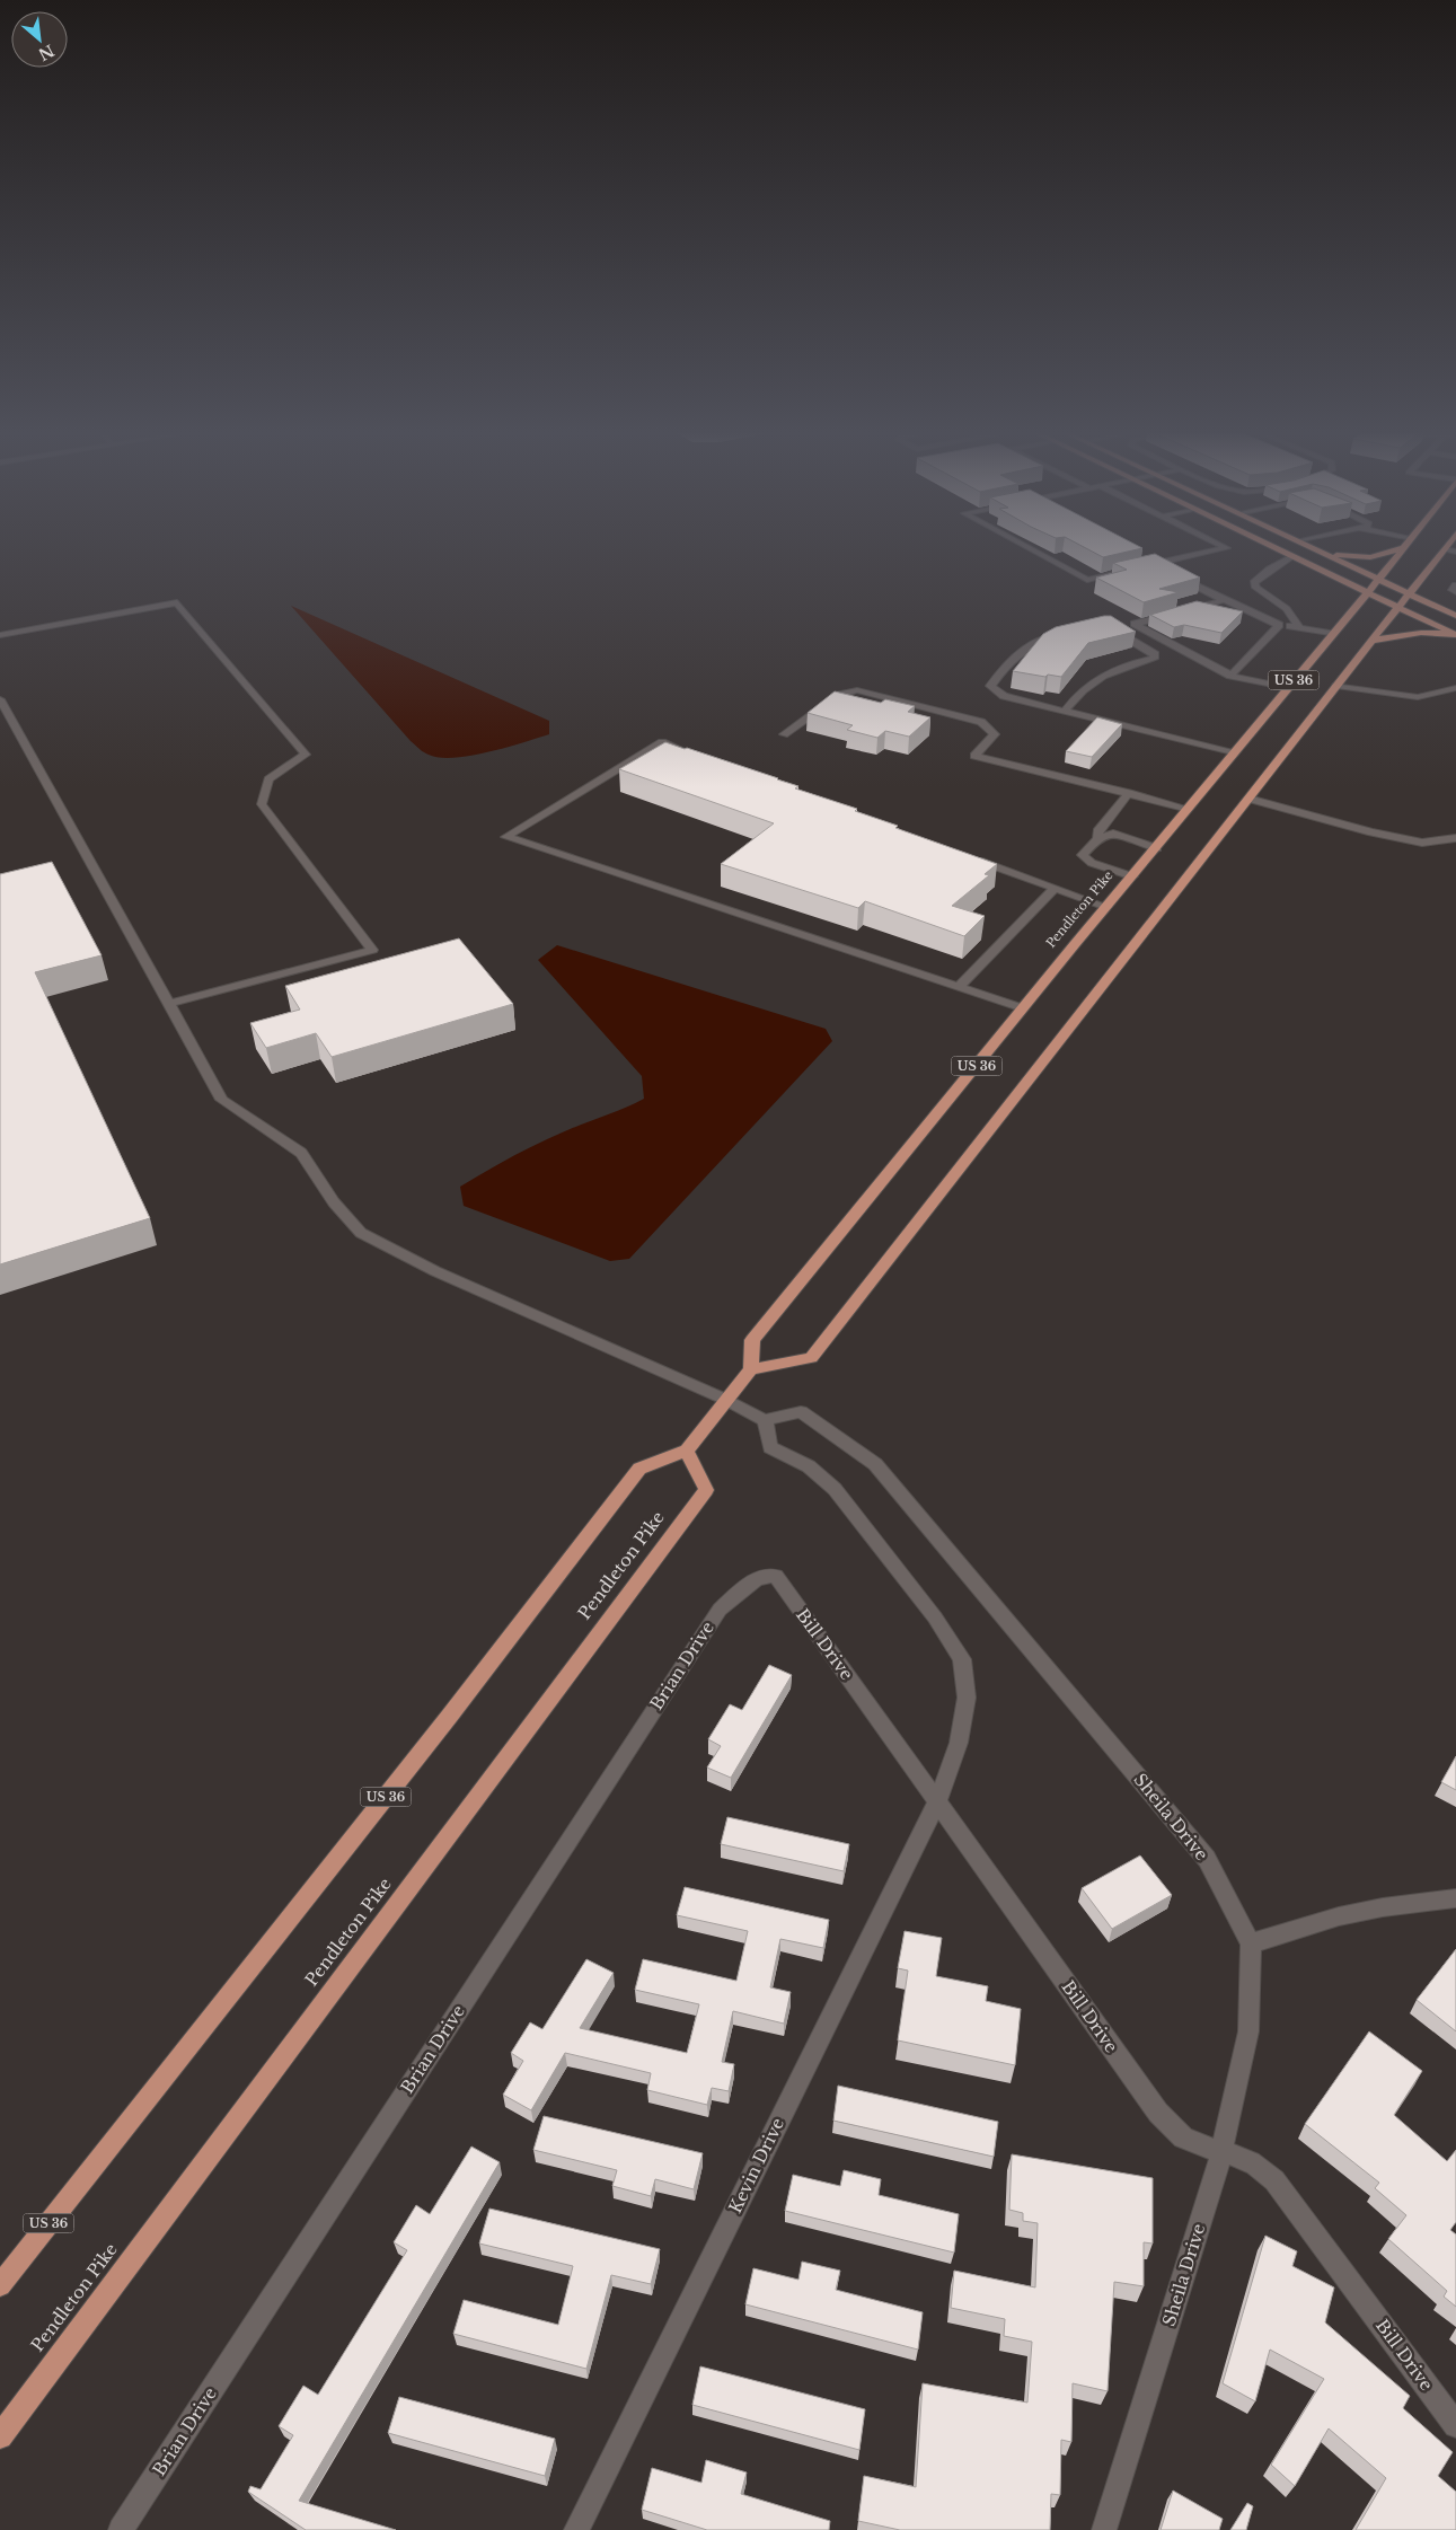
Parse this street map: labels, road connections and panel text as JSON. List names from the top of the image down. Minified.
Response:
{"streets":{"main road":["US 36","Pendleton Pike"],"street":["Bill Drive","Brian Drive","Sheila Drive","Kevin Drive"]},"crossings":[["US 36","Pendleton Pike"],["Bill Drive","Brian Drive"],["Bill Drive","Sheila Drive"],["Bill Drive","Kevin Drive"]],"north":"bottom right"}
